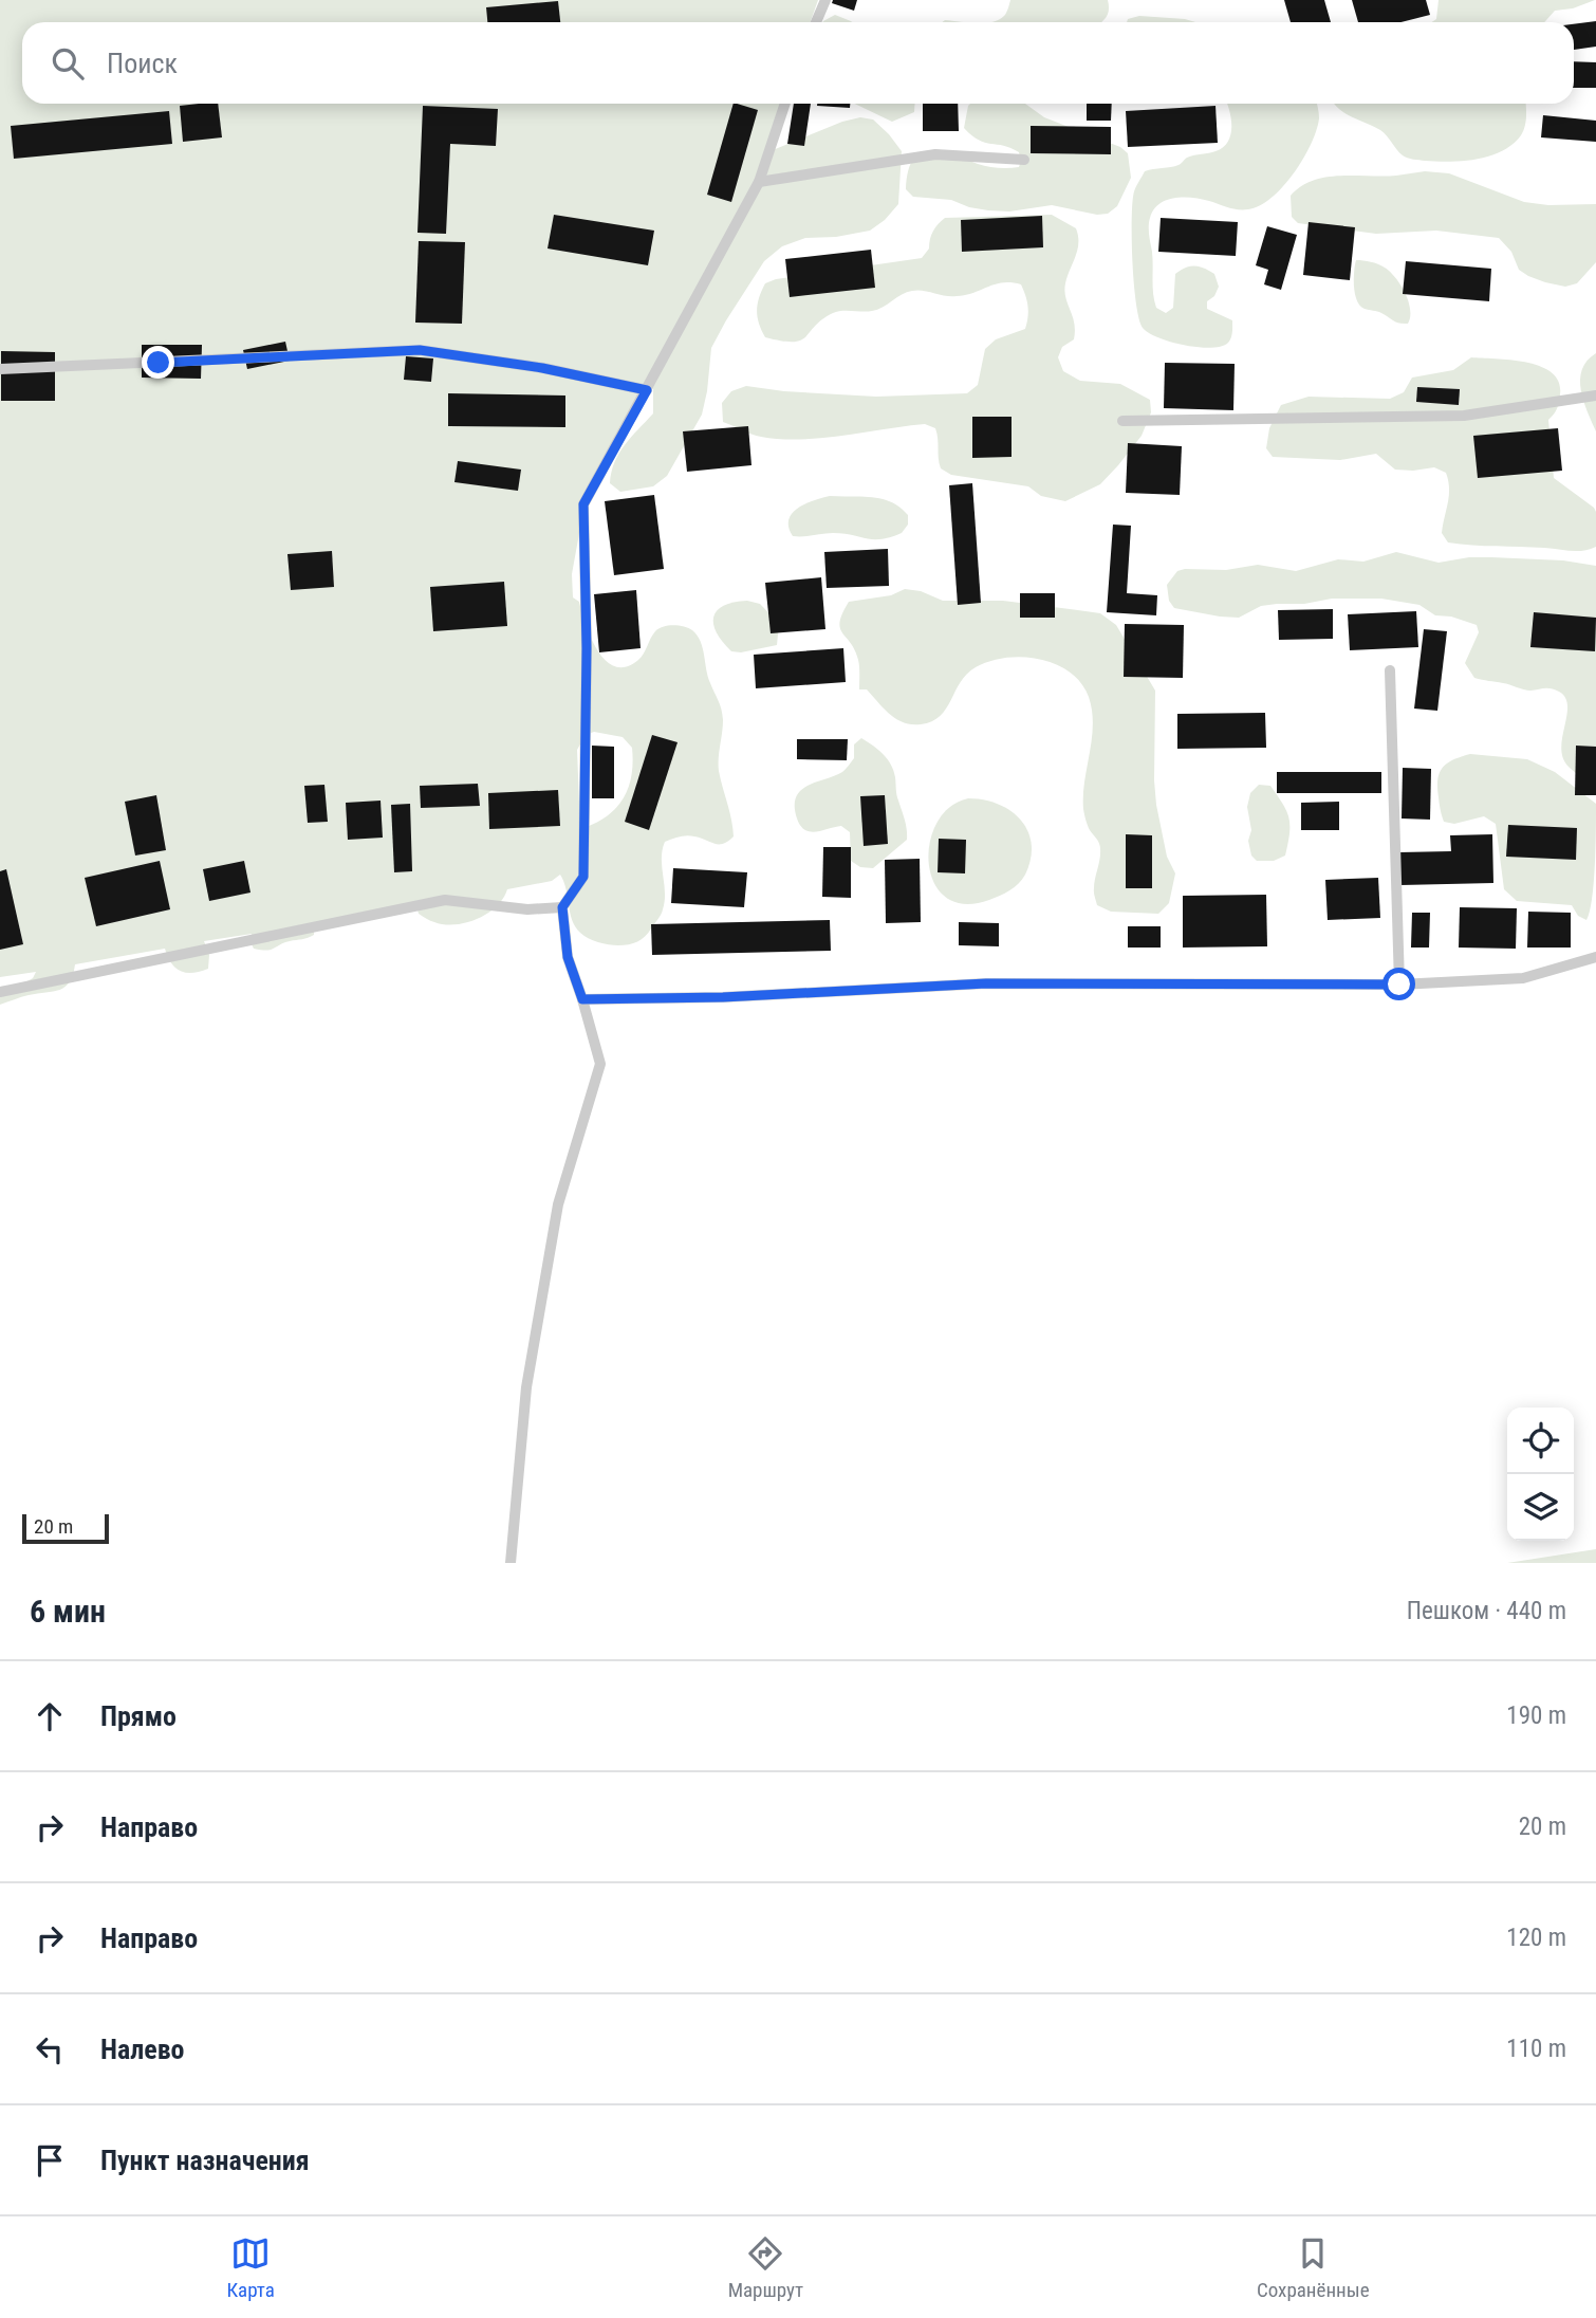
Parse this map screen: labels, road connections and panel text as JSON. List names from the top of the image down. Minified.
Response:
{"scale_bar":"20 m","page":{"search":"Поиск","scale":"20 m","heading":["6 мин","Пешком · 440 m"],"list":[["Прямо","190 m"],["Направо","20 m"],["Направо","120 m"],["Налево","110 m"],"Пункт назначения"],"nav":["Карта","Маршрут","Сохранённые"]}}
